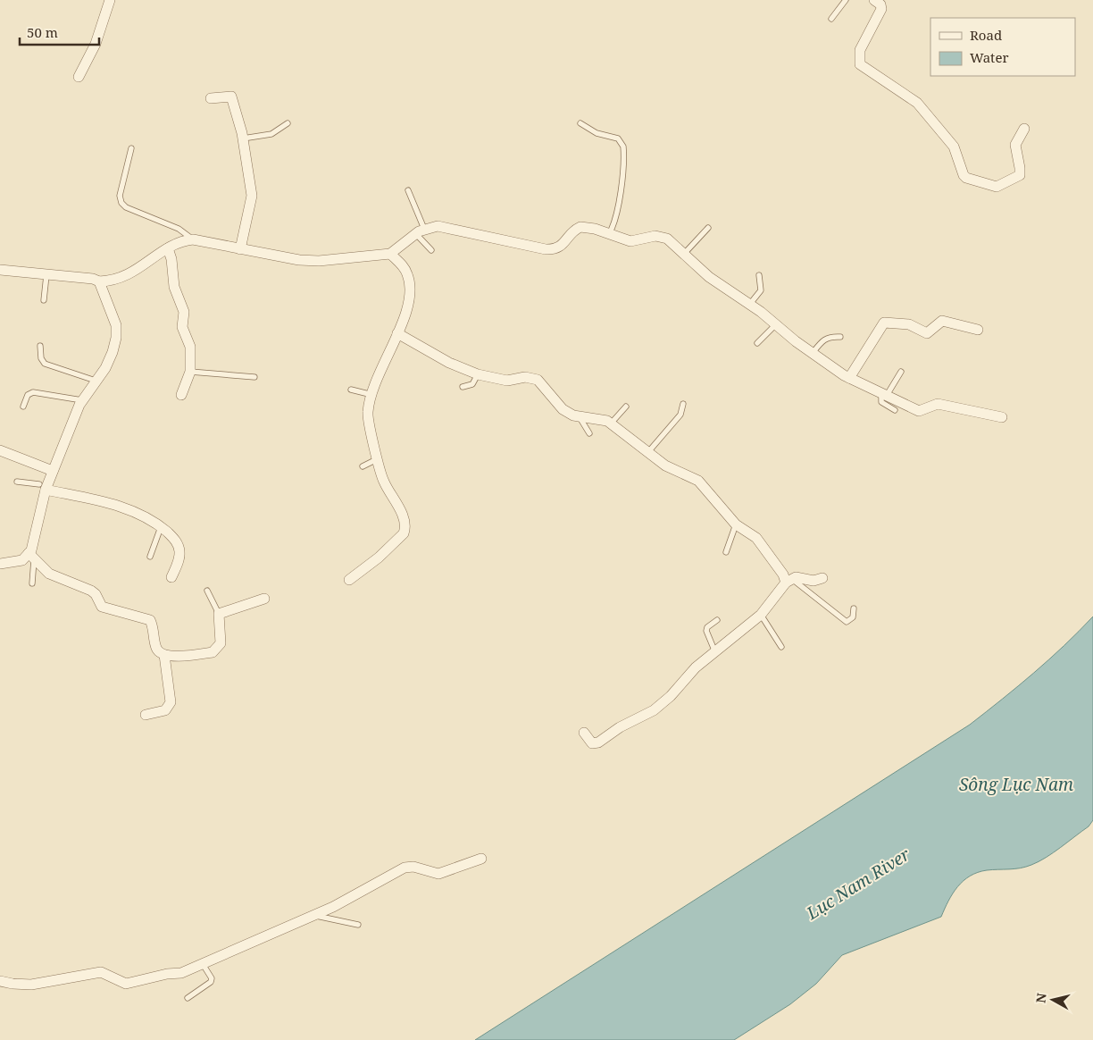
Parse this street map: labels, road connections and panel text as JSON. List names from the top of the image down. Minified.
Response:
{"water":["Sông Lục Nam","Lục Nam River"],"legend":["Road","Water"],"scale_bar":"50 m","north":"left"}
